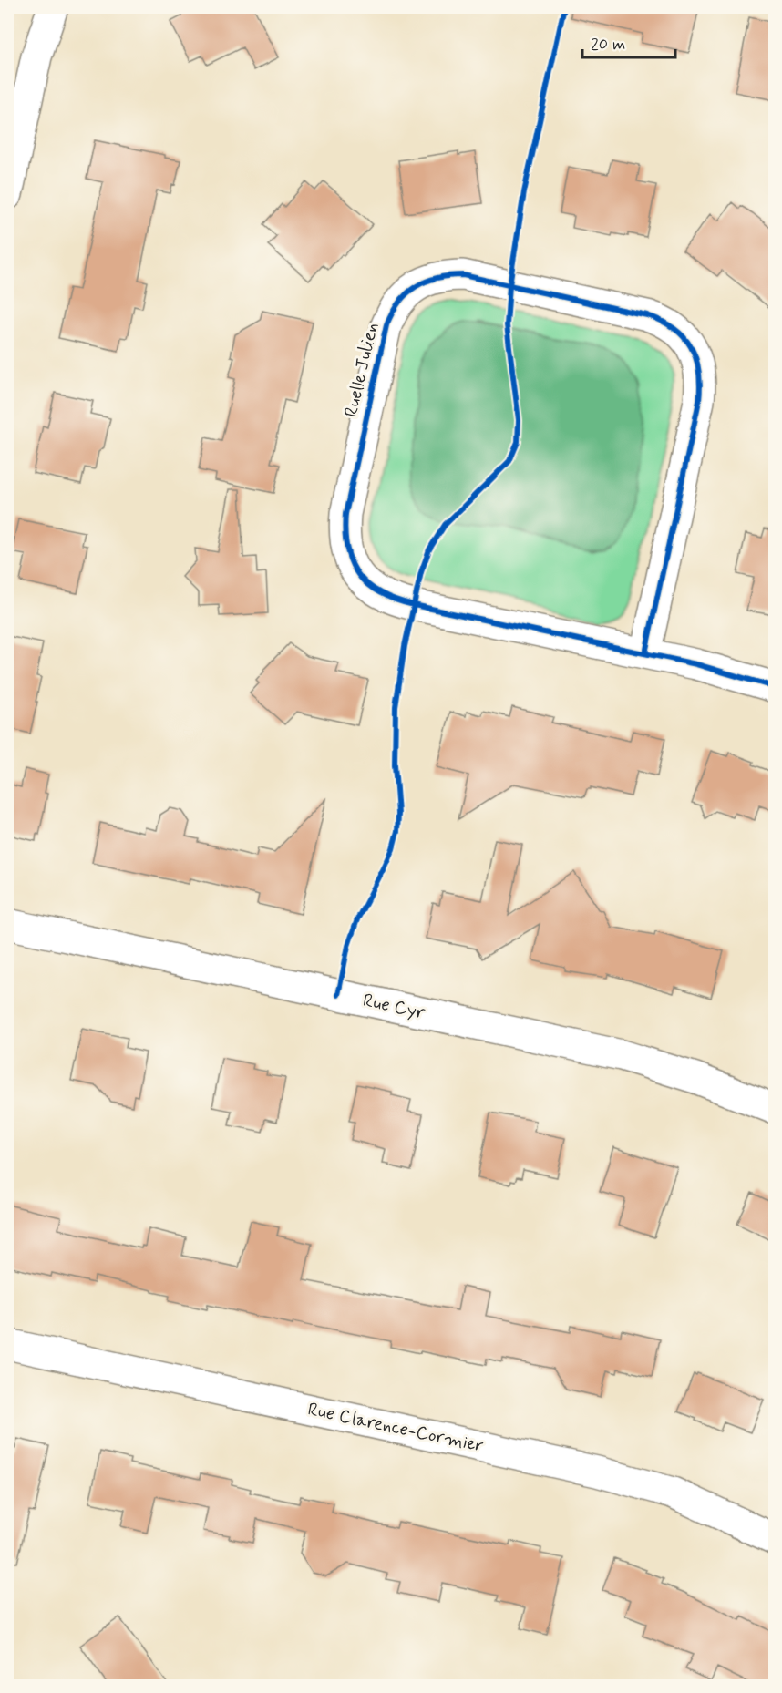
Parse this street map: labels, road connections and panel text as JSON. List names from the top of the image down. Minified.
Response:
{"streets":{"street":["Ruelle Julien","Rue Cyr","Rue Clarence-Cormier"]},"scale_bar":"20 m"}
